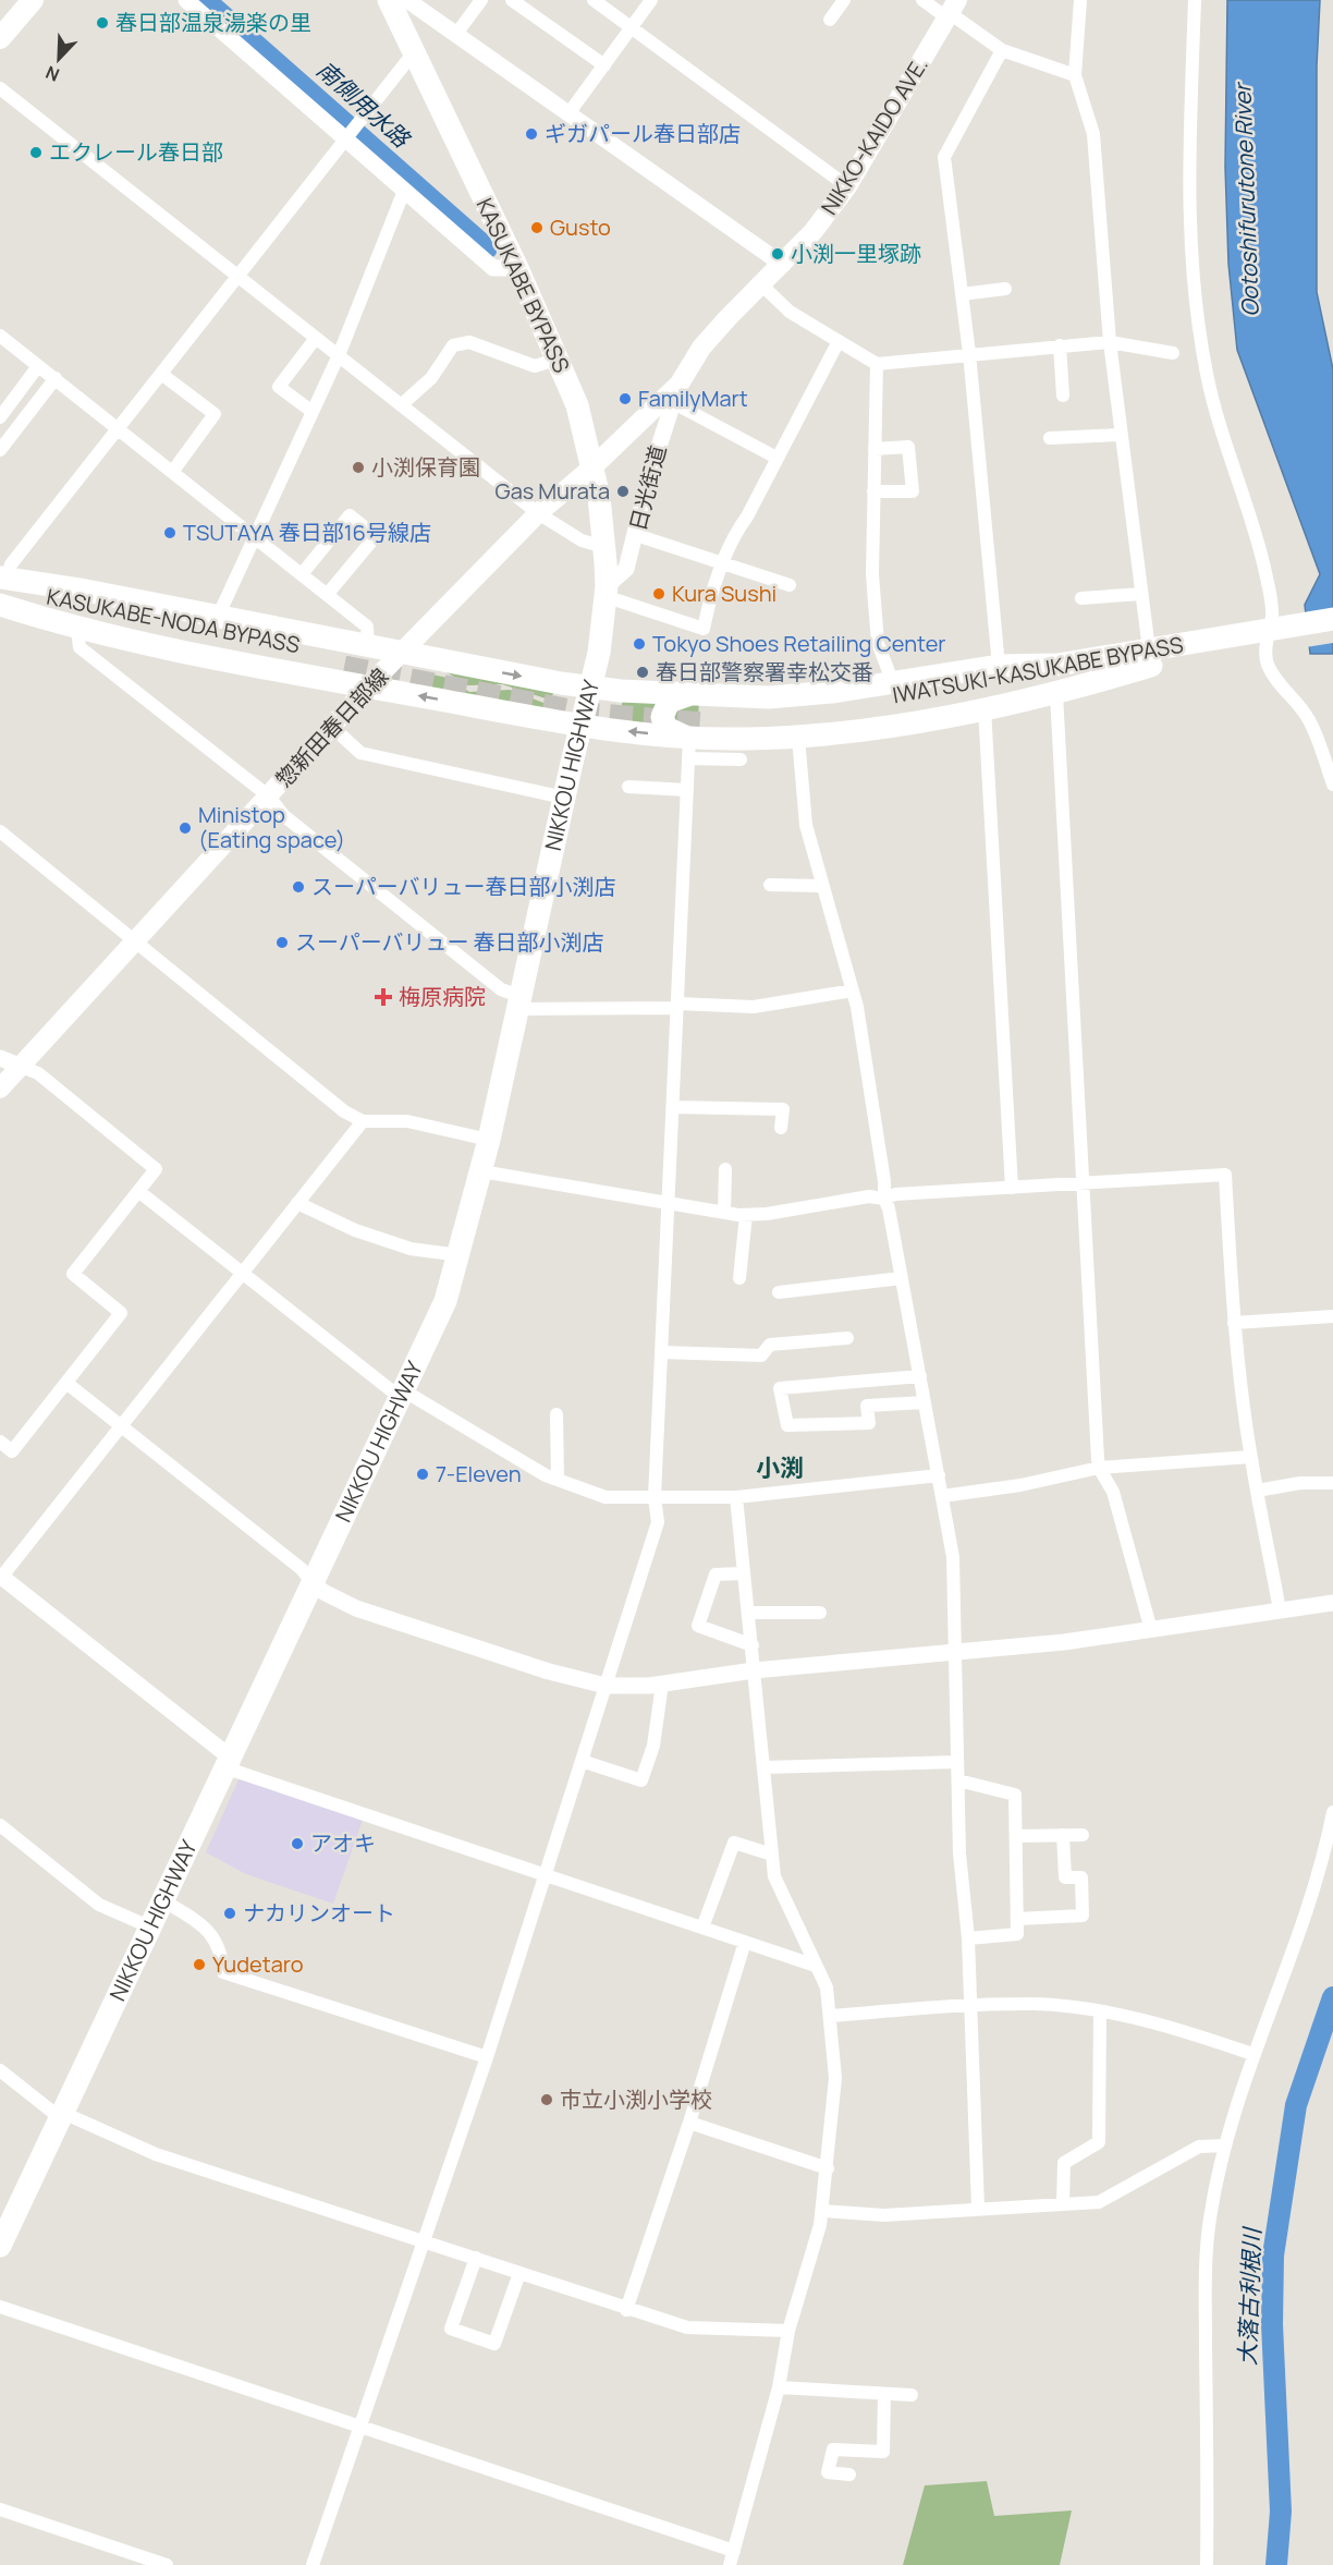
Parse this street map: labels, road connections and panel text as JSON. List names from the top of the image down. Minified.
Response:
{"streets":{"highway":["KASUKABE BYPASS","KASUKABE-NODA BYPASS","IWATSUKI-KASUKABE BYPASS","NIKKOU HIGHWAY"],"main road":["NIKKO-KAIDO AVE.","惣新田春日部線"],"street":["日光街道"]},"crossings":[["NIKKO-KAIDO AVE.","日光街道"],["NIKKO-KAIDO AVE.","惣新田春日部線"],["KASUKABE BYPASS","日光街道"],["KASUKABE BYPASS","惣新田春日部線"],["KASUKABE BYPASS","NIKKOU HIGHWAY"],["日光街道","惣新田春日部線"],["日光街道","NIKKOU HIGHWAY"]],"districts":["小渕"],"water":["南側用水路","Ootoshifurutone River","大落古利根川"],"places":{"other":["春日部温泉湯楽の里","ギガパール春日部店","エクレール春日部","Gusto","小渕一里塚跡","FamilyMart","小渕保育園","Gas Murata","TSUTAYA 春日部16号線店","Kura Sushi","Tokyo Shoes Retailing Center","春日部警察署幸松交番","Ministop (Eating space)","スーパーバリュー春日部小渕店","スーパーバリュー 春日部小渕店","7-Eleven","アオキ","ナカリンオート","Yudetaro","市立小渕小学校"],"health":["梅原病院"]},"north":"bottom left"}
